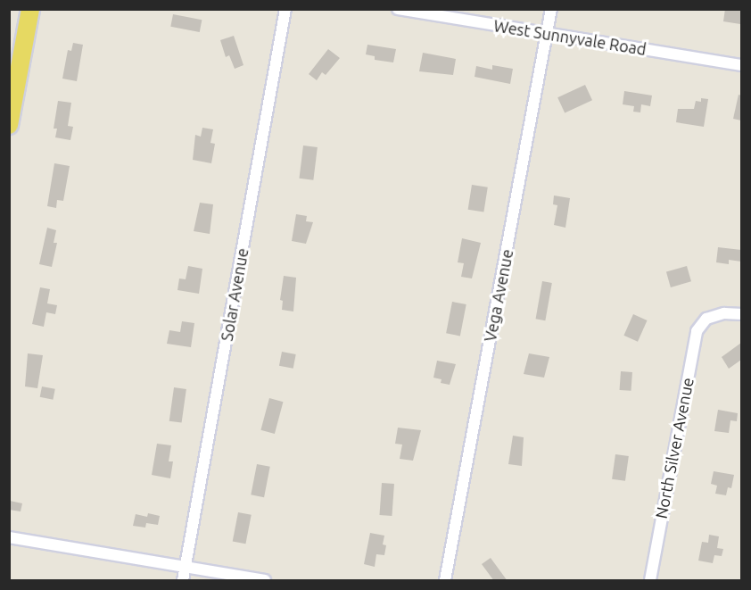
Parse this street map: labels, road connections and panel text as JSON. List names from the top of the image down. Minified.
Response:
{"streets":{"street":["West Sunnyvale Road","Solar Avenue","Vega Avenue","North Silver Avenue"]},"crossings":[["West Sunnyvale Road","Vega Avenue"]]}
